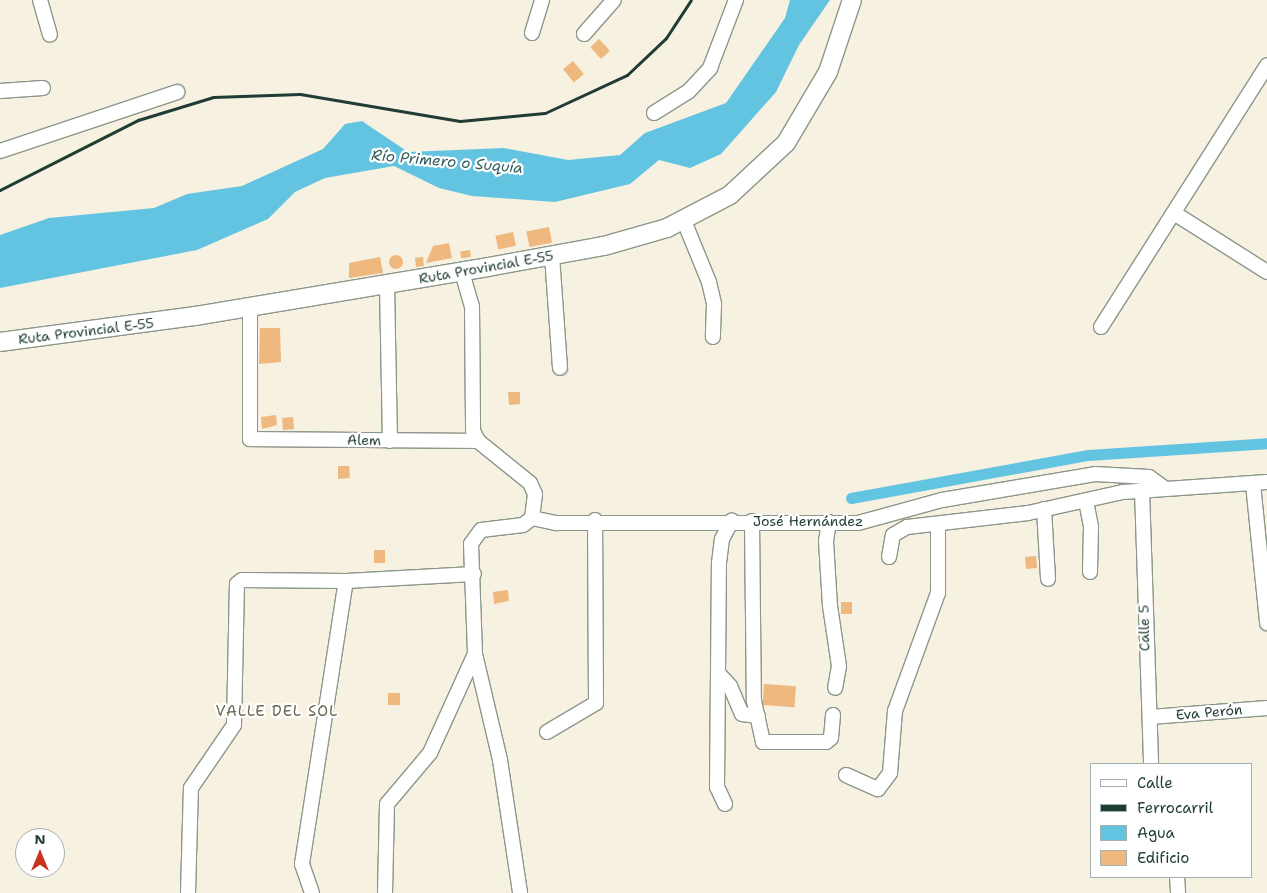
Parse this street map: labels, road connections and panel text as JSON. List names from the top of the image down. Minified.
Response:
{"streets":{"main road":["Ruta Provincial E-55"],"street":["Alem","José Hernández","Calle 5","Eva Perón"]},"crossings":[["Ruta Provincial E-55","Alem"],["Calle 5","Eva Perón"]],"districts":["VALLE DEL SOL"],"water":["Río Primero o Suquía"],"legend":["Calle","Ferrocarril","Agua","Edificio"],"north":"top"}
